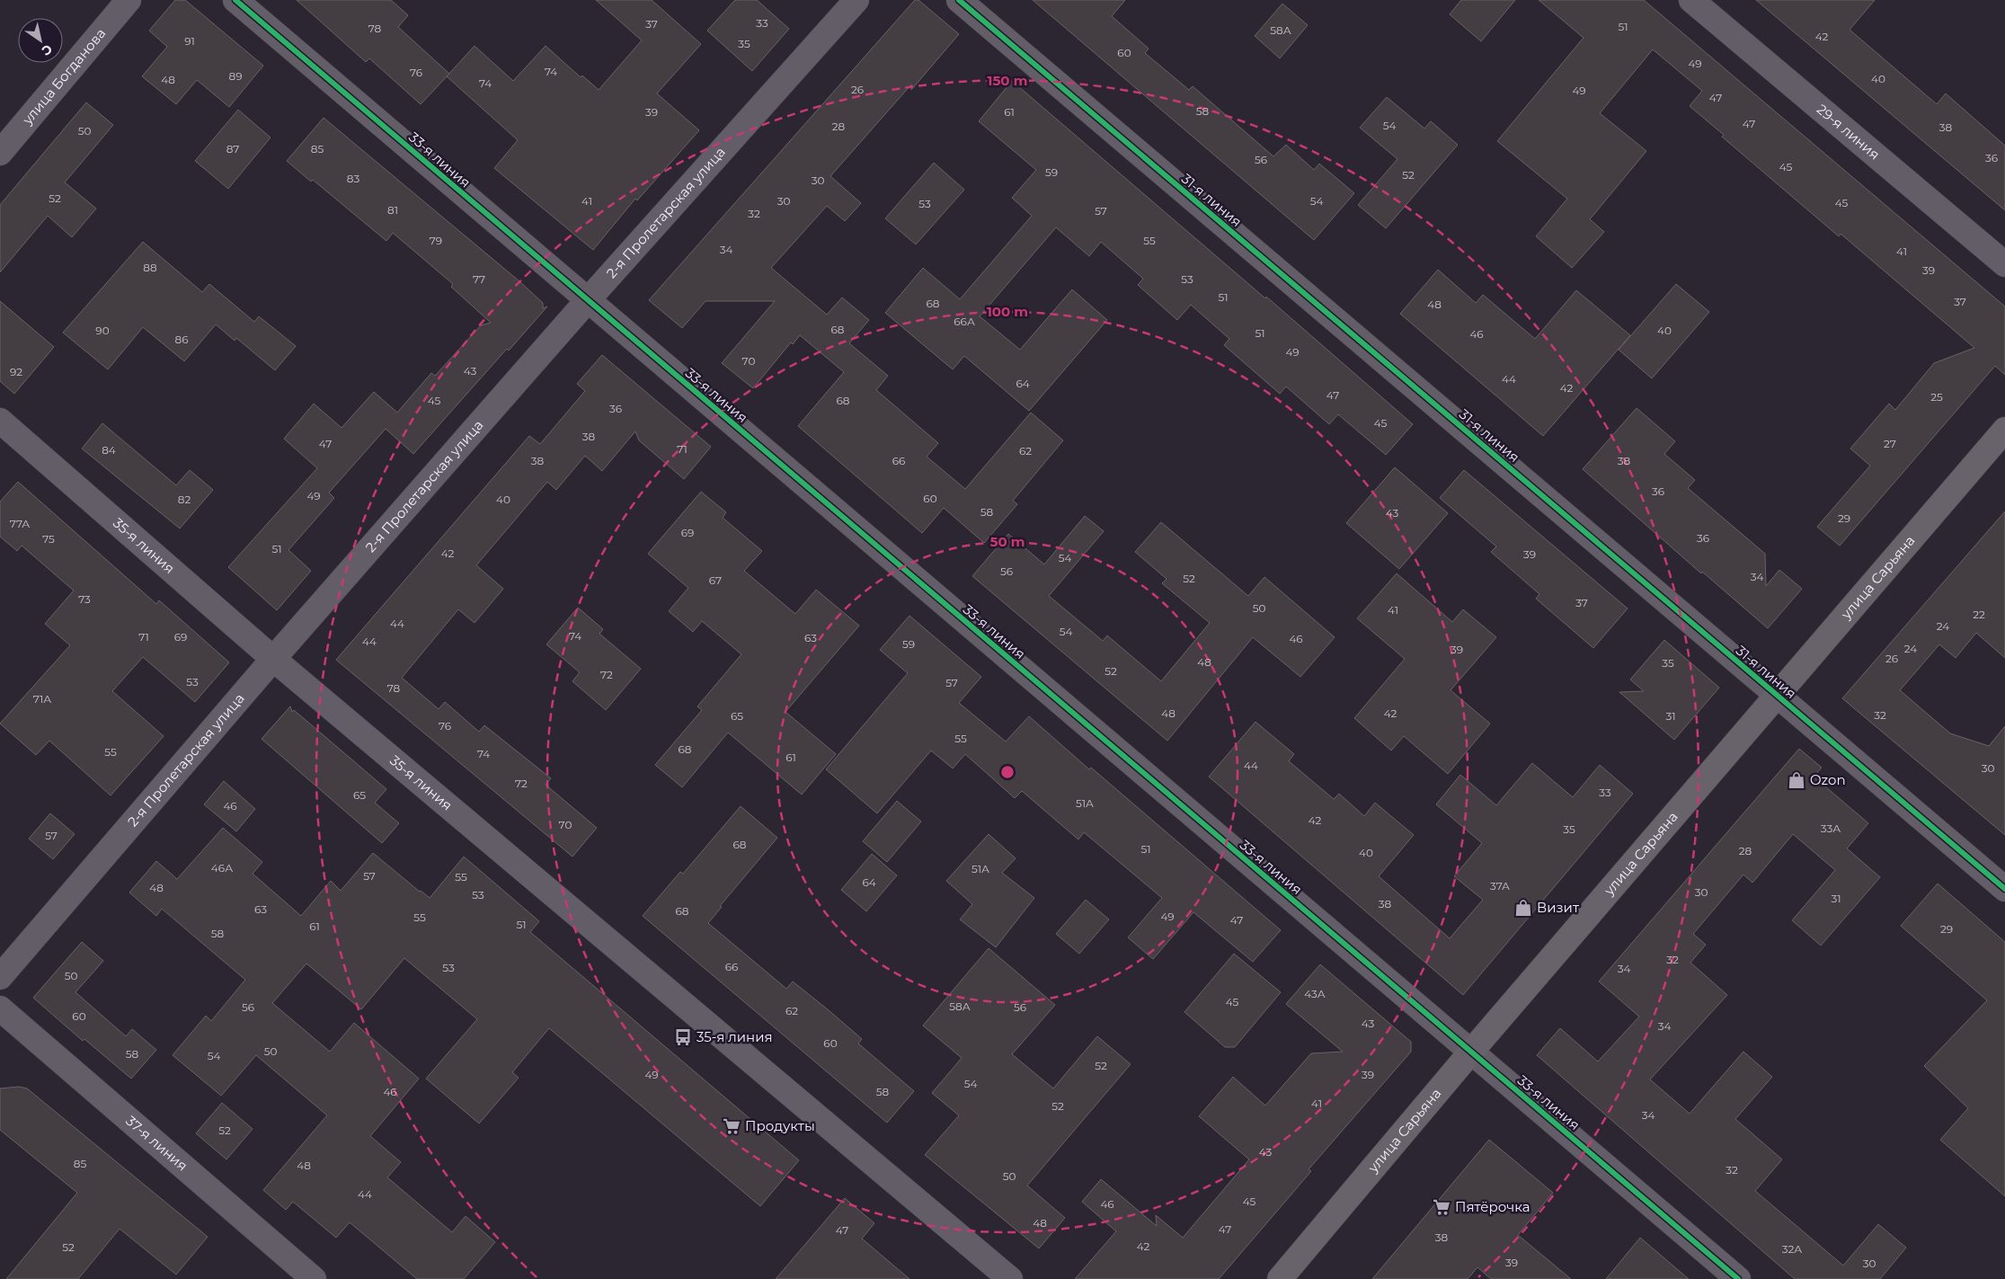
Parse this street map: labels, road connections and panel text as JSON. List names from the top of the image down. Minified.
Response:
{"streets":{"main road":["улица Сарьяна"],"street":["улица Богданова","29-я линия","33-я линия","31-я линия","2-я Пролетарская улица","35-я линия","37-я линия"]},"crossings":[["33-я линия","2-я Пролетарская улица"],["33-я линия","улица Сарьяна"],["31-я линия","улица Сарьяна"],["2-я Пролетарская улица","35-я линия"]],"places":{"shop":["Ozon","Визит"],"bus stop":["35-я линия"],"supermarket":["Продукты","Пятёрочка"]},"house_numbers":["33","37","51","78","58А","42","91","35","60","49","74","76","89","40","48","74","26","49","47","58","39","61","47","54","28","38","50","87","85","36","56","45","59","52","83","30","52","41","30","54","45","53","81","57","32","79","55","34","41","88","39","77","53","51","37","68","48","66А","68","90","40","51","46","86","49","70","43","92","44","64","42","47","25","45","68","36","45","38","47","27","71","84","62","38","66","38","36","49","60","82","40","58","43","29","77А","69","36","75","51","42","39","54","56","34","52","67","73","37","50","41","22","44","24","54","74","71","69","63","46","44","59","24","39","26","48","35","52","72","53","57","78","71А","48","42","32","65","31","76","55","68","55","74","61","44","30","72","33","65","51А","46","42","70","33А","35","57","68","51","28","40","46А","51А","57","55","64","37А","48","30","53","31","38","63","68","49","55","47","51","61","29","58","32","66","53","34","50","43А","45","58А","56","56","62","60","43","34","60","50","58","54","52","49","39","54","46","58","41","52","34","52","43","85","48","32","50","44","45","46","48","47","47","38","42","52","32А","39","30"],"north":"bottom right","rings":["150 m","100 m","50 m"]}
